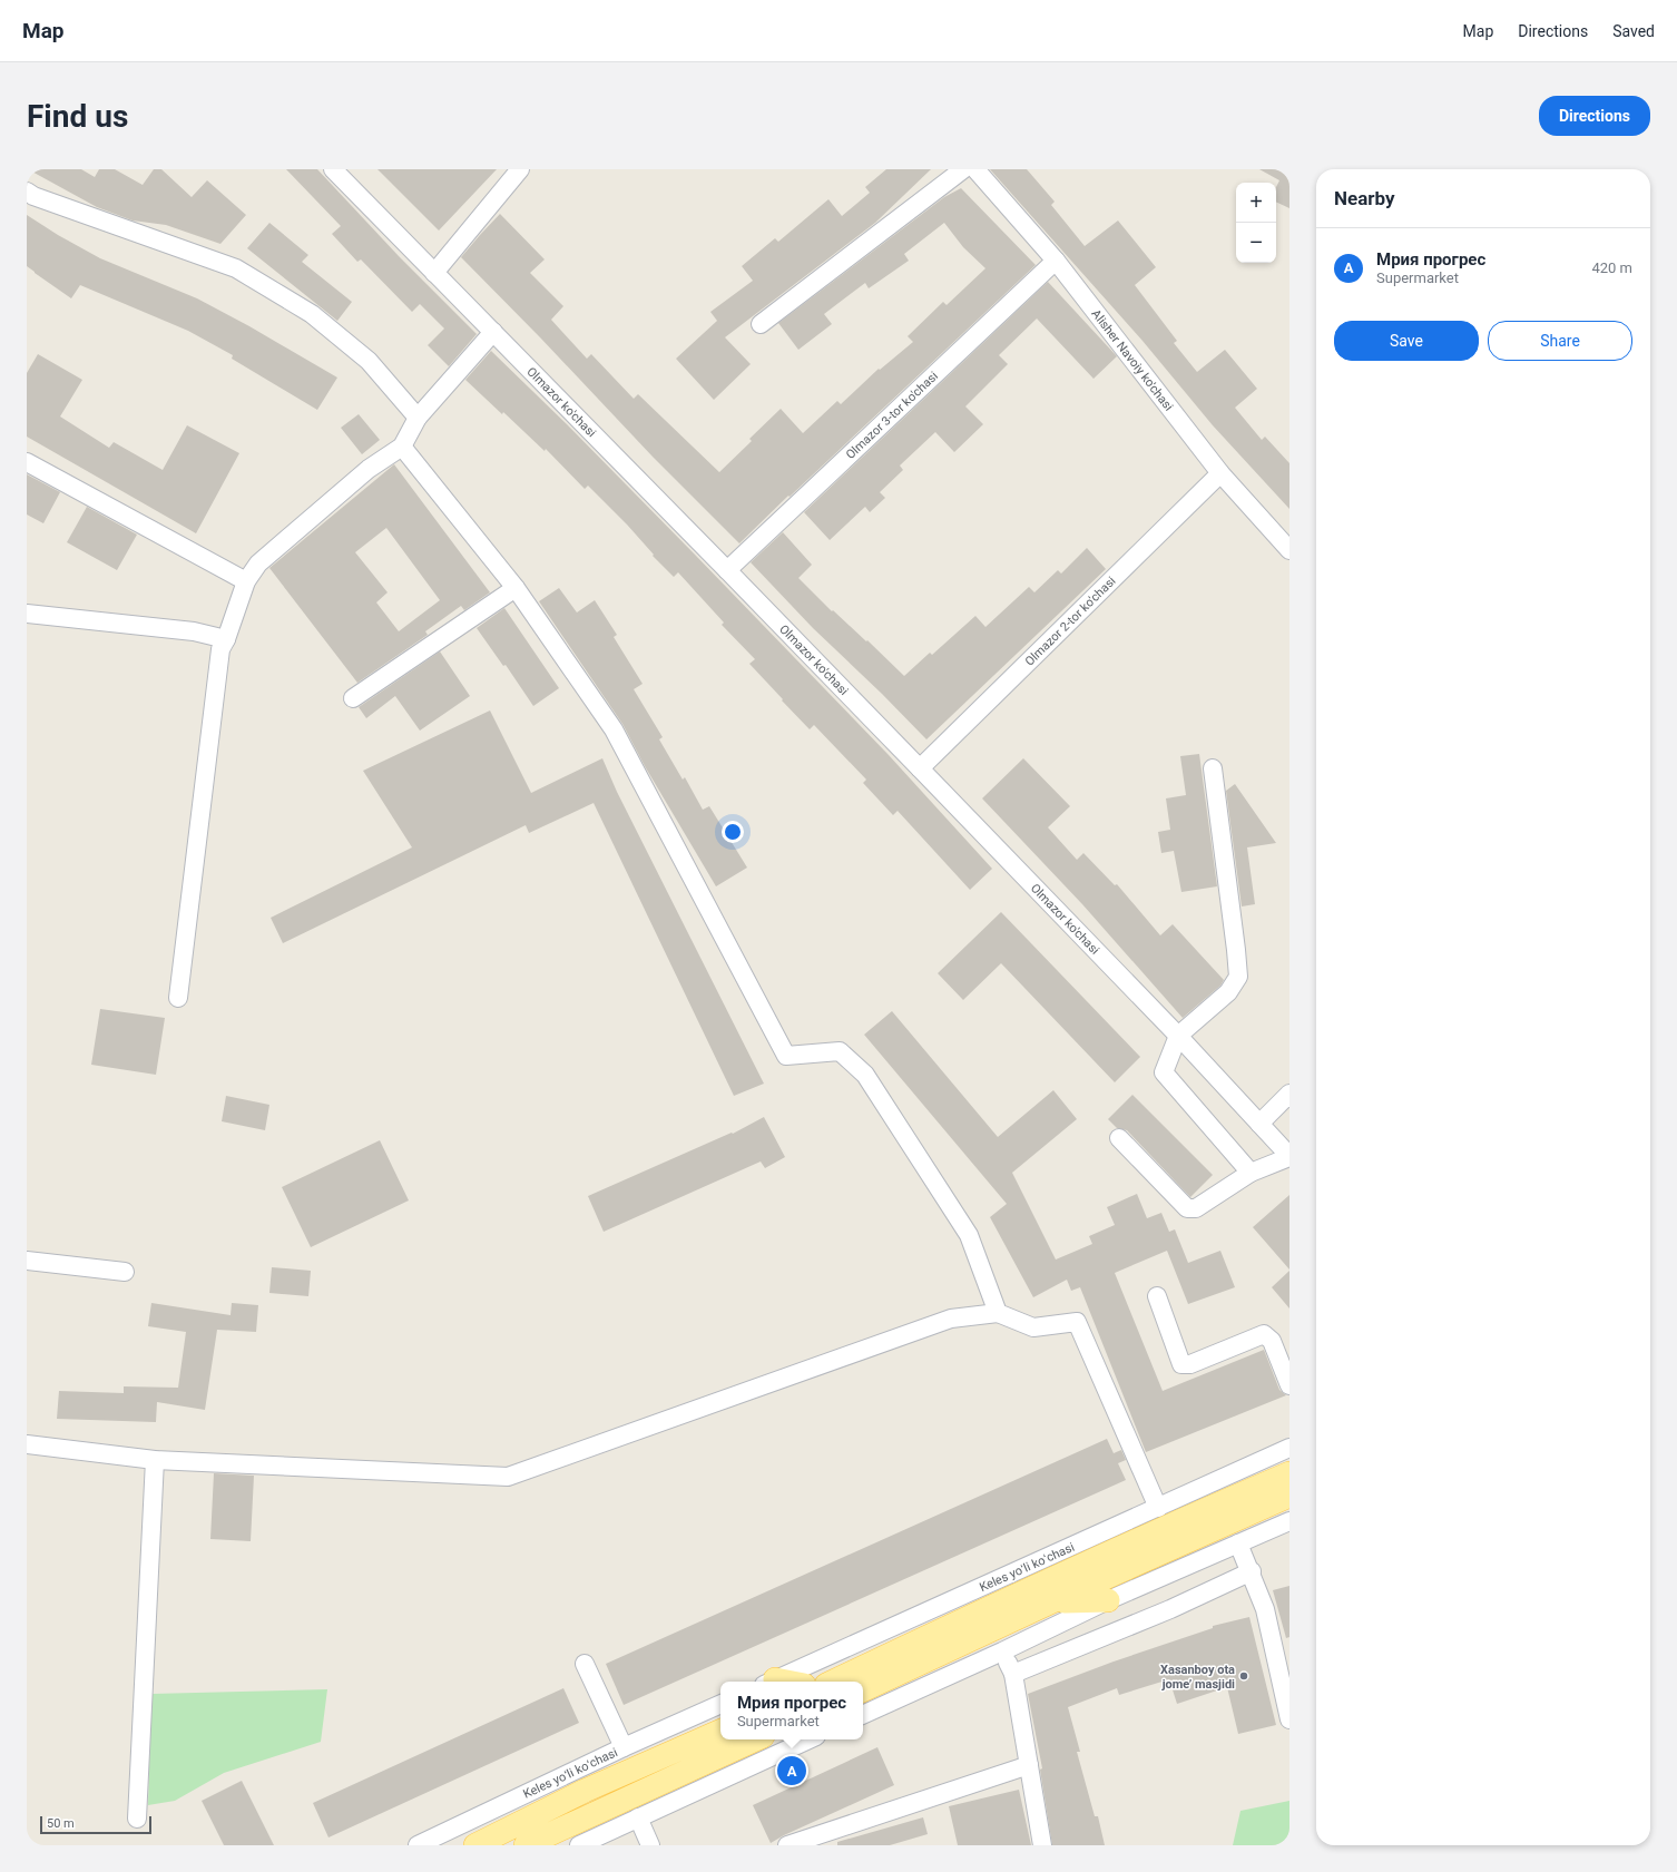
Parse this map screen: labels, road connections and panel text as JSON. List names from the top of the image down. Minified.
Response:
{"streets":{"main road":["Keles yoʻli koʻchasi"],"street":["Alisher Navoiy ko'chasi","Olmazor ko'chasi","Olmazor 3-tor ko'chasi","Olmazor 2-tor ko'chasi"]},"crossings":[["Alisher Navoiy ko'chasi","Olmazor 3-tor ko'chasi"],["Alisher Navoiy ko'chasi","Olmazor 2-tor ko'chasi"],["Olmazor ko'chasi","Olmazor 3-tor ko'chasi"],["Olmazor ko'chasi","Olmazor 2-tor ko'chasi"]],"places":["Xasanboy ota jome’ masjidi"],"scale_bar":"50 m","page":{"header":"Map","nav":["Map","Directions","Saved"],"buttons":["Directions",["Save","Share"]],"title":"Find us","heading":"Nearby","map_buttons":["+","−"],"list":[{"mark":"A","name":"Мрия прогрес","note":"Supermarket","value":"420 m"}],"popup":["Мрия прогрес","Supermarket"],"pins":"A","scale":"50 m"}}
